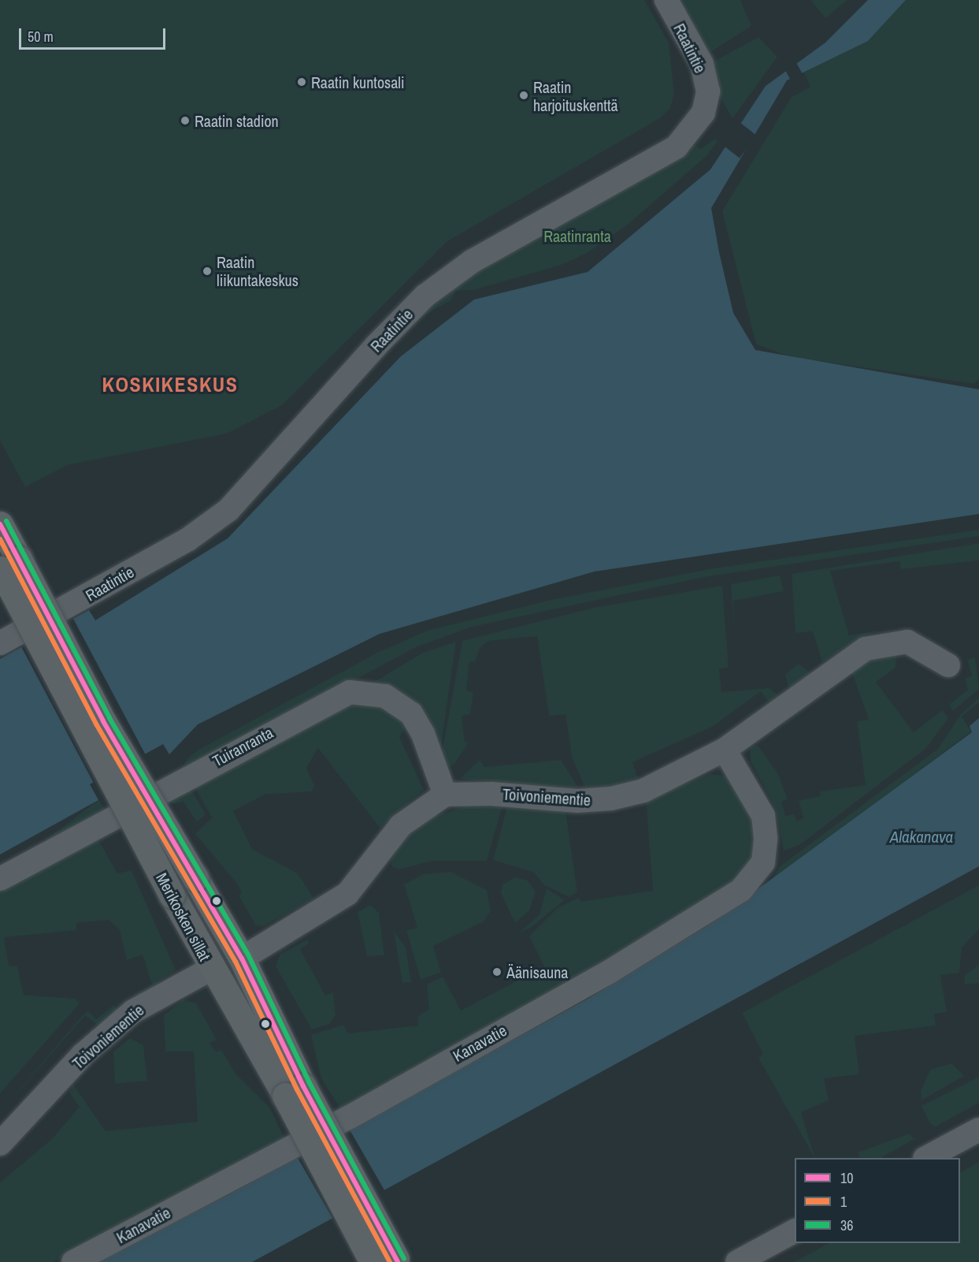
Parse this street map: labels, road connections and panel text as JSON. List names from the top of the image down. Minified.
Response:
{"streets":{"main road":["Merikosken sillat"],"street":["Raatintie","Tuiranranta","Toivoniementie","Kanavatie"]},"crossings":[["Tuiranranta","Toivoniementie"],["Toivoniementie","Merikosken sillat"],["Toivoniementie","Kanavatie"]],"districts":["KOSKIKESKUS"],"water":["Alakanava"],"parks":["Raatinranta"],"places":["Raatin kuntosali","Raatin harjoituskenttä","Raatin stadion","Raatin liikuntakeskus","Äänisauna"],"lines":["transit line 36","transit line 10","transit line 1"],"legend":["10","1","36"],"scale_bar":"50 m"}
